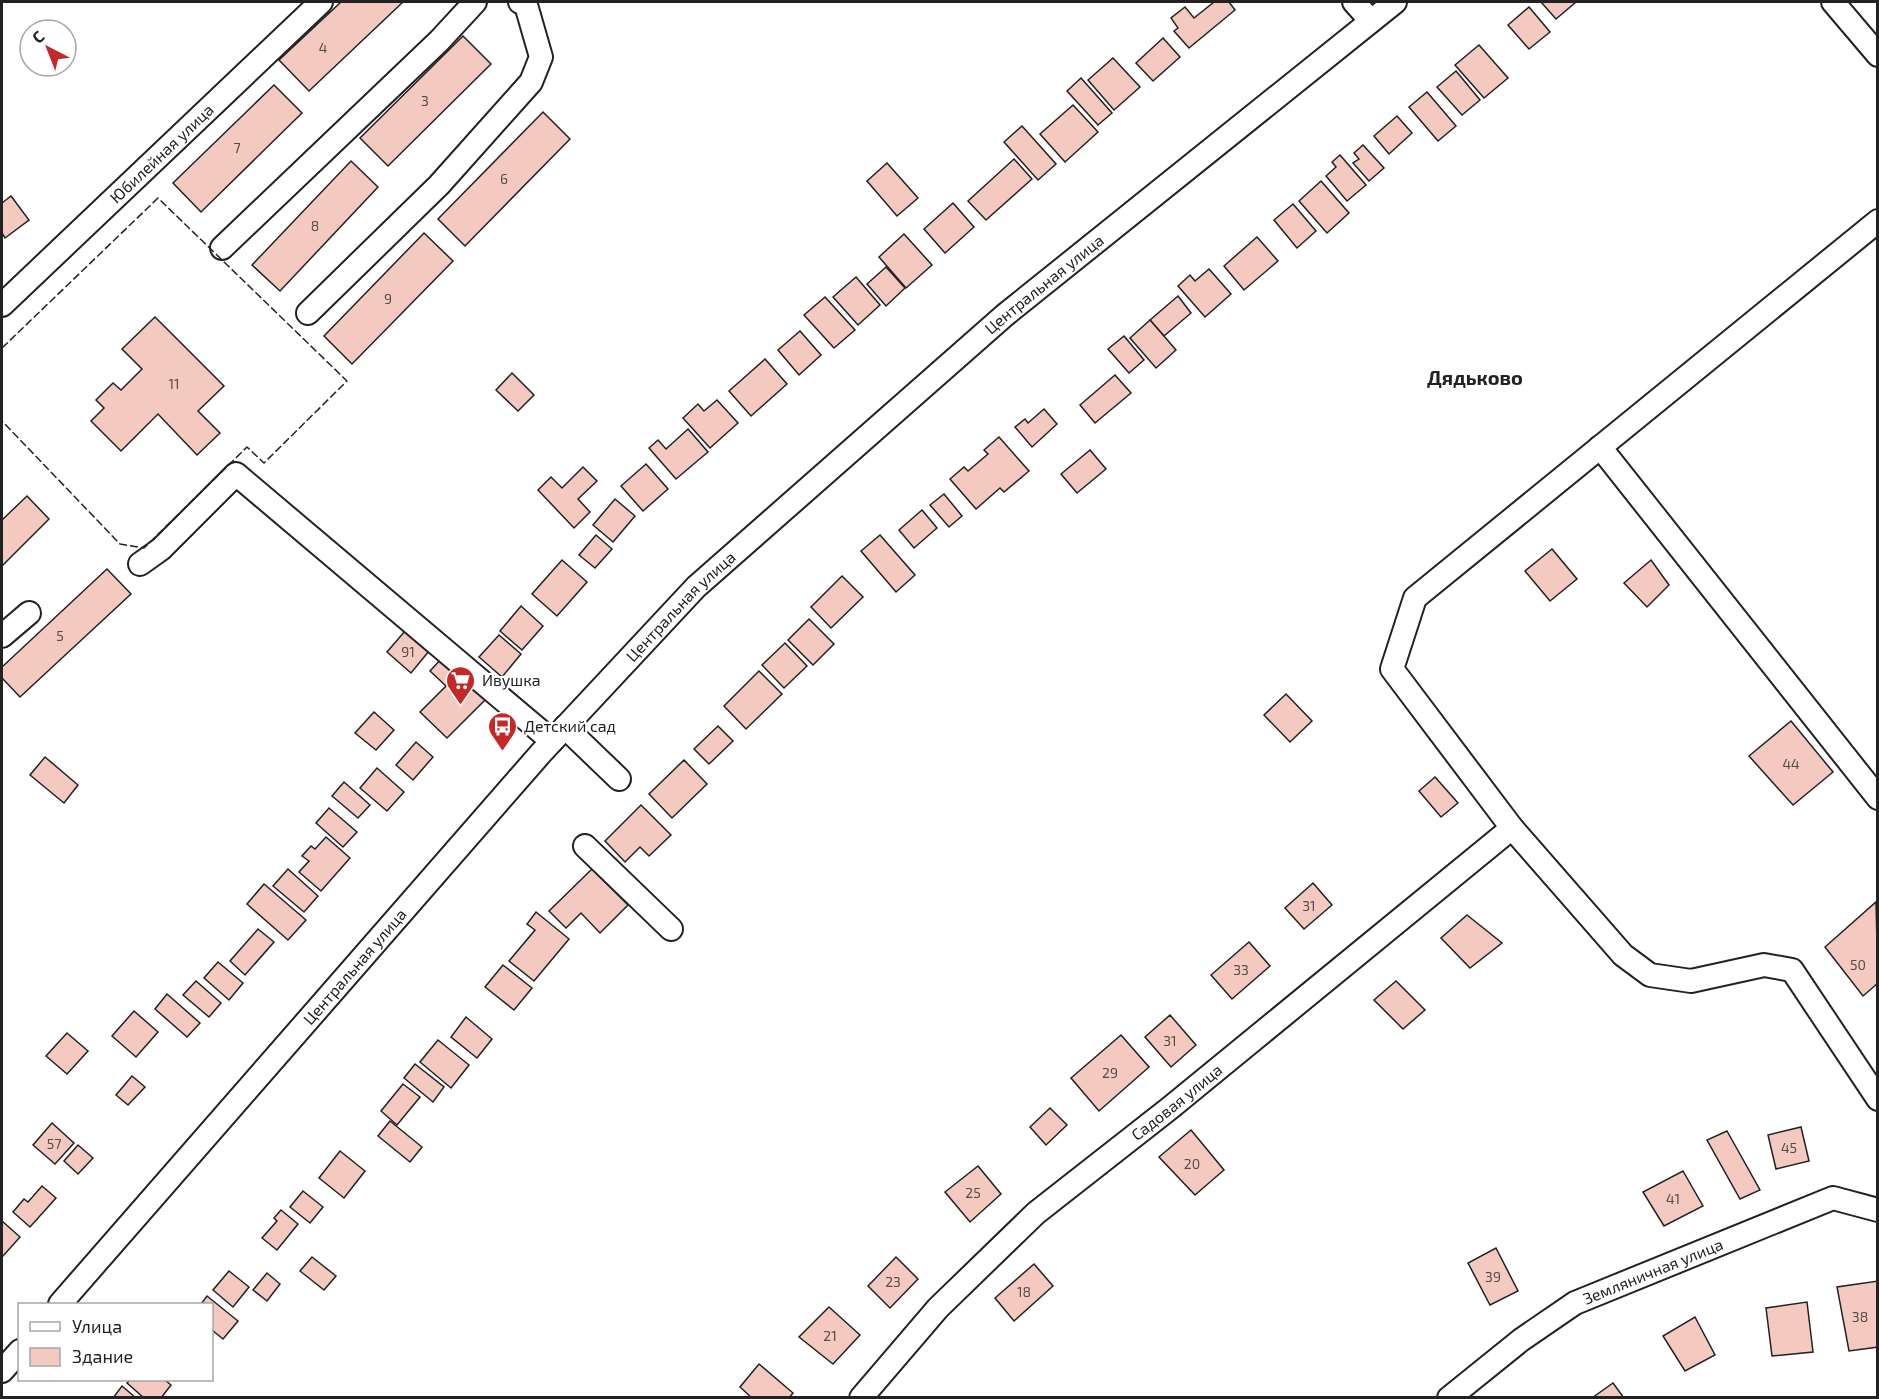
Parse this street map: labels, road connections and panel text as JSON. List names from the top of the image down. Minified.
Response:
{"streets":{"street":["Юбилейная улица","Центральная улица","Садовая улица","Земляничная улица"]},"districts":["Дядьково"],"places":{"supermarket":["Ивушка"],"bus stop":["Детский сад"]},"house_numbers":["4","3","7","6","8","9","11","5","91","44","31","50","33","31","29","57","45","20","25","41","39","23","18","38","21"],"legend":["Улица","Здание"],"north":"top left"}
